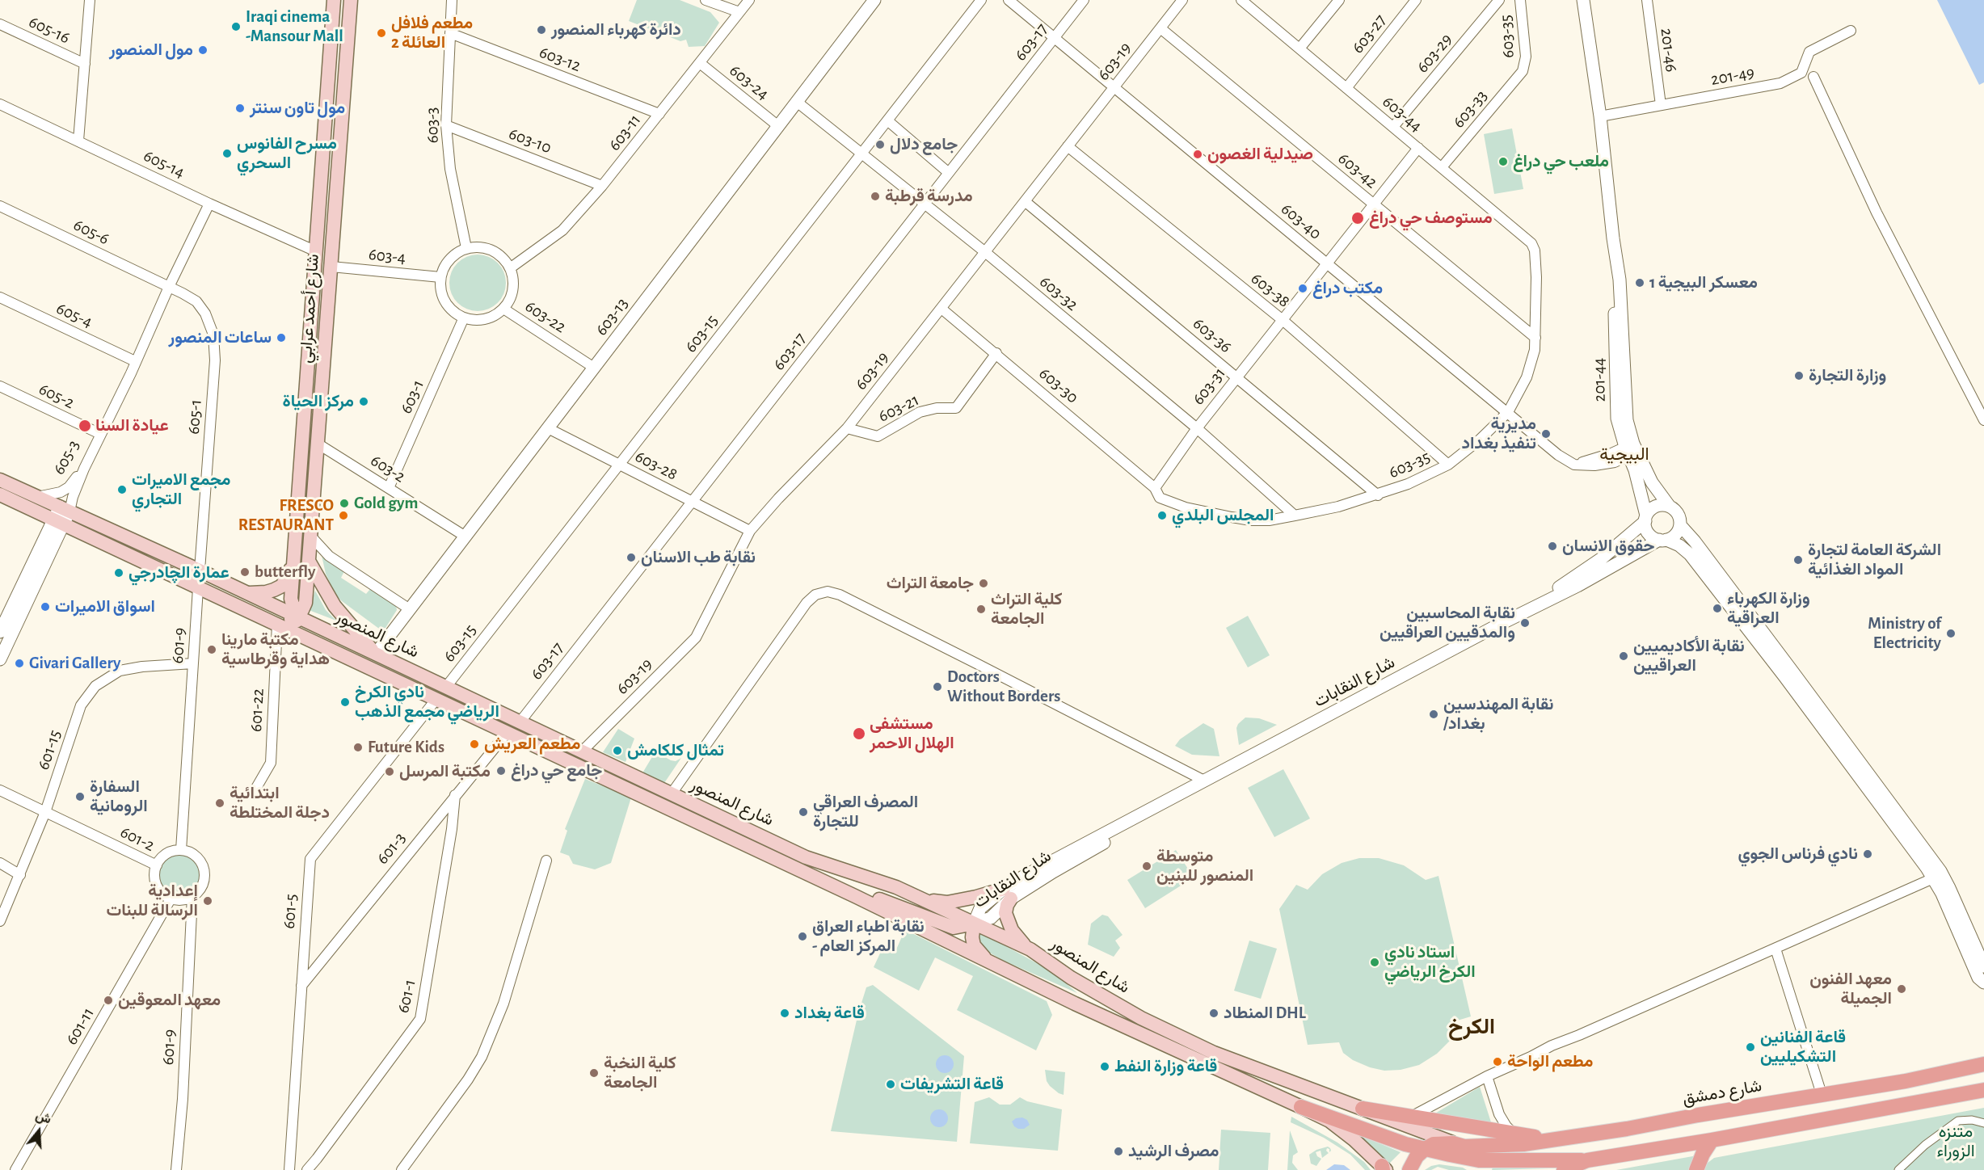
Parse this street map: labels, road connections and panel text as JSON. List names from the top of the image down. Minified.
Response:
{"streets":{"main road":["شارع أحمد عرابي","شارع المنصور","شارع دمشق"],"street":["605-16","603-27","603-35","603-17","201-46","603-29","603-12","603-19","201-49","603-24","603-33","603-44","603-3","603-11","603-10","605-14","603-42","603-40","605-6","603-4","603-38","603-32","605-4","603-22","603-13","603-15","603-36","201-44","603-30","603-31","605-2","603-1","603-21","605-1","605-3","603-28","603-2","601-9","شارع النقابات","601-22","601-15","601-2","601-3","601-5","601-1","601-11"]},"crossings":[["603-27","603-44"],["603-35","603-33"],["603-35","603-44"],["603-35","603-42"],["603-35","603-40"],["603-35","603-38"],["603-35","603-32"],["603-35","603-36"],["603-35","603-30"],["603-35","603-31"],["603-17","603-40"],["603-17","603-32"],["603-17","603-28"],["603-17","شارع المنصور"],["201-46","201-49"],["603-29","603-44"],["603-12","603-3"],["603-12","603-11"],["603-19","603-42"],["603-19","603-40"],["603-19","603-38"],["603-19","603-32"],["603-19","603-36"],["603-19","603-30"],["603-19","603-21"],["603-19","603-28"],["603-19","شارع المنصور"],["201-49","201-44"],["603-24","603-11"],["603-24","603-13"],["603-33","603-44"],["603-44","603-31"],["603-3","603-11"],["603-3","603-10"],["603-3","603-4"],["603-3","603-22"],["603-3","603-1"],["603-11","603-10"],["603-11","603-4"],["603-11","603-22"],["603-11","603-1"],["605-14","شارع أحمد عرابي"],["605-14","605-3"],["603-42","603-31"],["603-40","201-44"],["603-40","603-31"],["605-6","605-1"],["605-6","605-3"],["603-4","شارع أحمد عرابي"],["603-4","603-22"],["603-4","603-1"],["603-38","603-31"],["603-32","603-13"],["603-32","603-15"],["603-32","603-31"],["شارع أحمد عرابي","603-2"],["شارع أحمد عرابي","شارع المنصور"],["605-4","605-3"],["603-22","603-13"],["603-22","603-1"],["603-13","603-28"],["603-13","603-2"],["603-13","شارع المنصور"],["603-15","603-28"],["603-15","شارع المنصور"],["603-36","603-31"],["201-44","شارع النقابات"],["603-30","603-31"],["603-30","603-21"],["605-2","605-3"],["603-1","603-2"],["605-1","605-3"],["605-1","شارع المنصور"],["605-3","شارع المنصور"],["شارع المنصور","601-9"],["شارع المنصور","شارع النقابات"],["شارع المنصور","601-22"],["شارع المنصور","601-3"],["شارع المنصور","601-5"],["شارع المنصور","شارع دمشق"],["601-9","601-15"],["601-9","601-2"],["601-9","601-11"],["601-15","601-2"],["601-2","601-11"],["601-3","601-5"],["601-3","601-1"]],"districts":["البيجية","الكرخ"],"parks":["متنزه الزوراء"],"places":["Iraqi cinema -Mansour Mall","دائرة كهرباء المنصور","مطعم فلافل العائلة 2","مول المنصور","مول تاون سنتر","جامع دلال","مسرح الفانوس السحري","صيدلية الغصون","ملعب حي دراغ","مدرسة قرطبة","مستوصف حي دراغ","معسكر البيجية 1","مكتب دراغ","ساعات المنصور","وزارة التجارة","مركز الحياة","عيادة السنا","مديرية تنفيذ بغداد","مجمع الاميرات التجاري","Gold gym","FRESCO RESTAURANT","المجلس البلدي","حقوق الانسان","نقابة طب الاسنان","الشركة العامة لتجارة المواد الغذائية","butterfly","عمارة الچادرجي","جامعة التراث","اسواق الاميرات","وزارة الكهرباء العراقية","كلية التراث الجامعة","نقابة المحاسبين والمدقيين العراقيين","Ministry of Electricity","مكتبة مارينا هداية وقرطاسية","نقابة الأكاديميين العراقيين","Givari Gallery","Doctors Without Borders","نادي الكرخ الرياضي مجمع الذهب","نقابة المهندسين /بغداد","مستشفى الهلال الاحمر","مطعم العريش","Future Kids","تمثال كلكامش","جامع حي دراغ","مكتبة المرسل","السفارة الرومانية","ابتدائية دجلة المختلطة","المصرف العراقي للتجارة","نادي فرناس الجوي","متوسطة المنصور للبنين","إعدادية الرسالة للبنات","نقابة اطباء العراق - المركز العام","استاد نادي الكرخ الرياضي","معهد الفنون الجميلة","معهد المعوقين","قاعة بغداد","المنطاد DHL","قاعة الفنانين التشكيليين","مطعم الواحة","قاعة وزارة النفط","كلية النخبة الجامعة","قاعة التشريفات","مصرف الرشيد"],"north":"top"}
